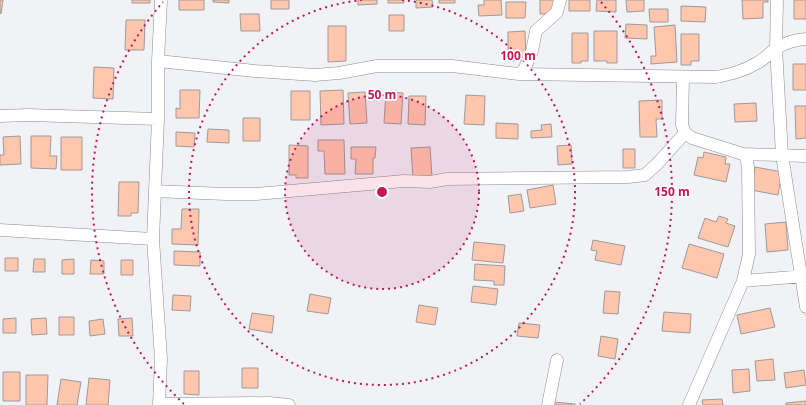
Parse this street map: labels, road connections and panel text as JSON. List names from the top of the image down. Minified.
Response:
{"rings":["100 m","50 m","150 m"]}
